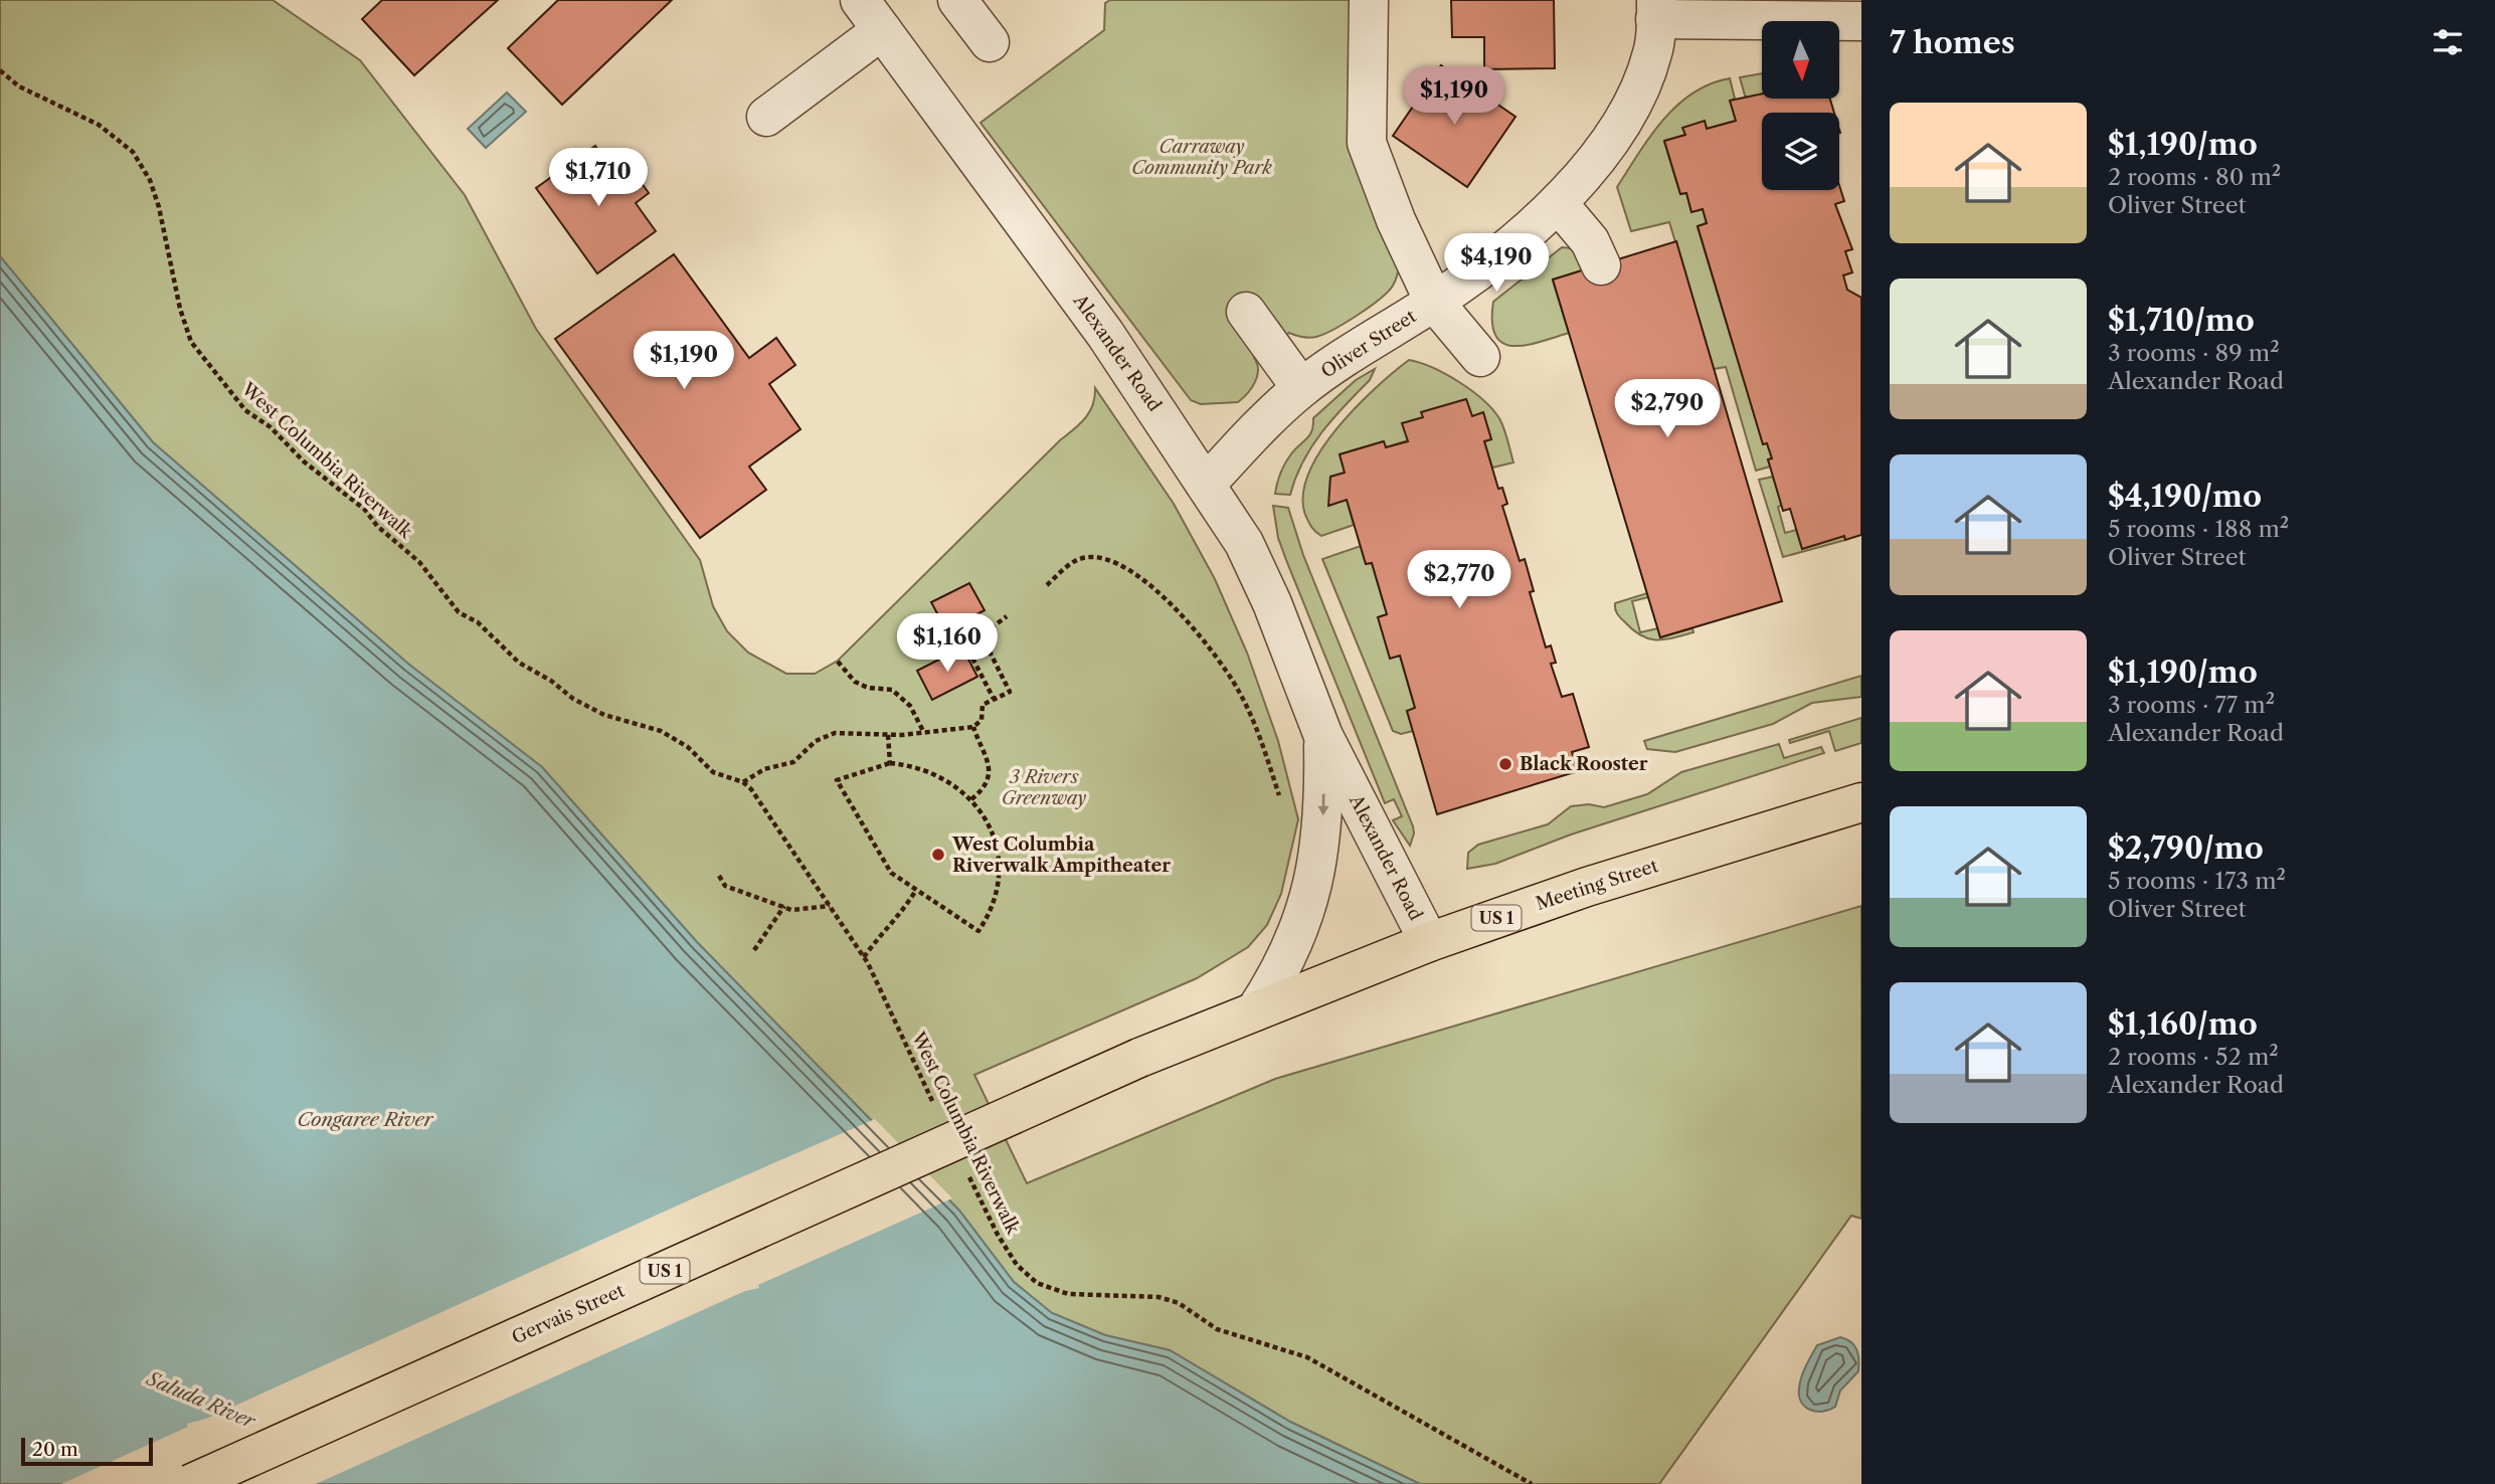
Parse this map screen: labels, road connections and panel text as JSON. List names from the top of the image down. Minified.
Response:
{"streets":{"main road":["Meeting Street","US 1","Gervais Street"],"street":["Oliver Street","Alexander Road"],"path":["West Columbia Riverwalk"]},"crossings":[["Oliver Street","Alexander Road"],["Alexander Road","Meeting Street"],["Meeting Street","Gervais Street"]],"water":["Congaree River","Saluda River"],"parks":["Carraway Community Park","3 Rivers Greenway"],"places":["Black Rooster","West Columbia Riverwalk Ampitheater"],"scale_bar":"20 m","north":"bottom","page":{"heading":"7 homes","price":["$1,190","$1,710","$4,190","$1,190","$2,790","$2,770","$1,160"],"list":[{"name":"$1,190/mo","note":"2 rooms · 80 m² · Oliver Street"},{"name":"$1,710/mo","note":"3 rooms · 89 m² · Alexander Road"},{"name":"$4,190/mo","note":"5 rooms · 188 m² · Oliver Street"},{"name":"$1,190/mo","note":"3 rooms · 77 m² · Alexander Road"},{"name":"$2,790/mo","note":"5 rooms · 173 m² · Oliver Street"},{"name":"$1,160/mo","note":"2 rooms · 52 m² · Alexander Road"}],"scale":"20 m"}}
